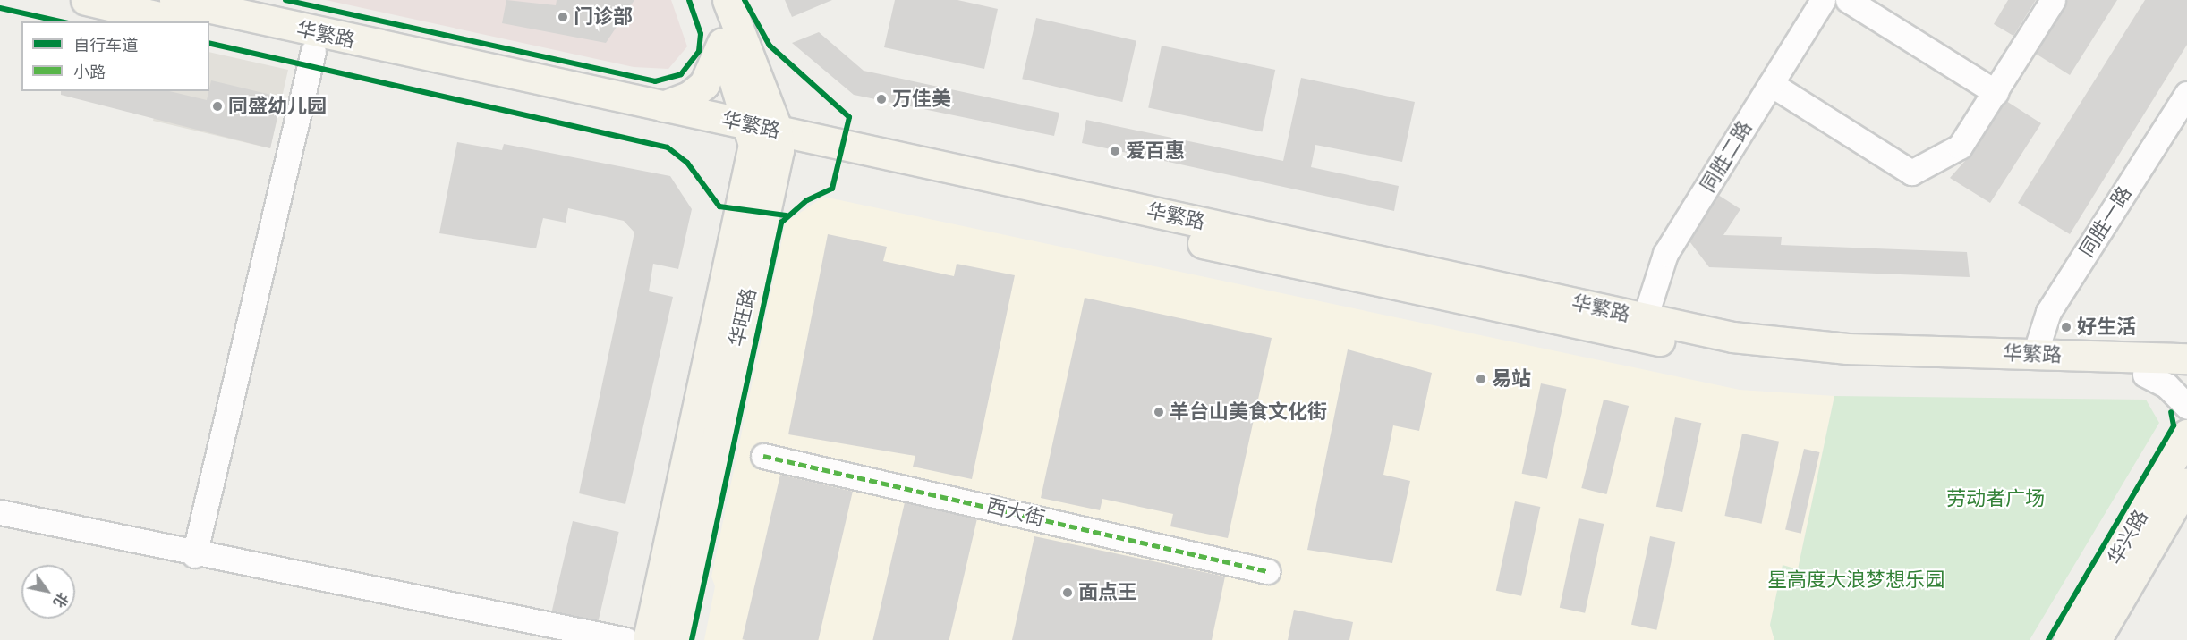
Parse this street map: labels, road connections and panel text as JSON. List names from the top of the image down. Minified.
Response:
{"streets":{"main road":["华繁路","华旺路","华兴路"],"street":["同胜二路","同胜一路","西大街"]},"crossings":[["华繁路","同胜二路"],["华繁路","同胜一路"],["华繁路","华旺路"]],"parks":["劳动者广场","星高度大浪梦想乐园"],"places":["门诊部","万佳美","同盛幼儿园","爱百惠","好生活","易站","羊台山美食文化街","面点王"],"legend":["自行车道","小路"],"north":"bottom right"}
